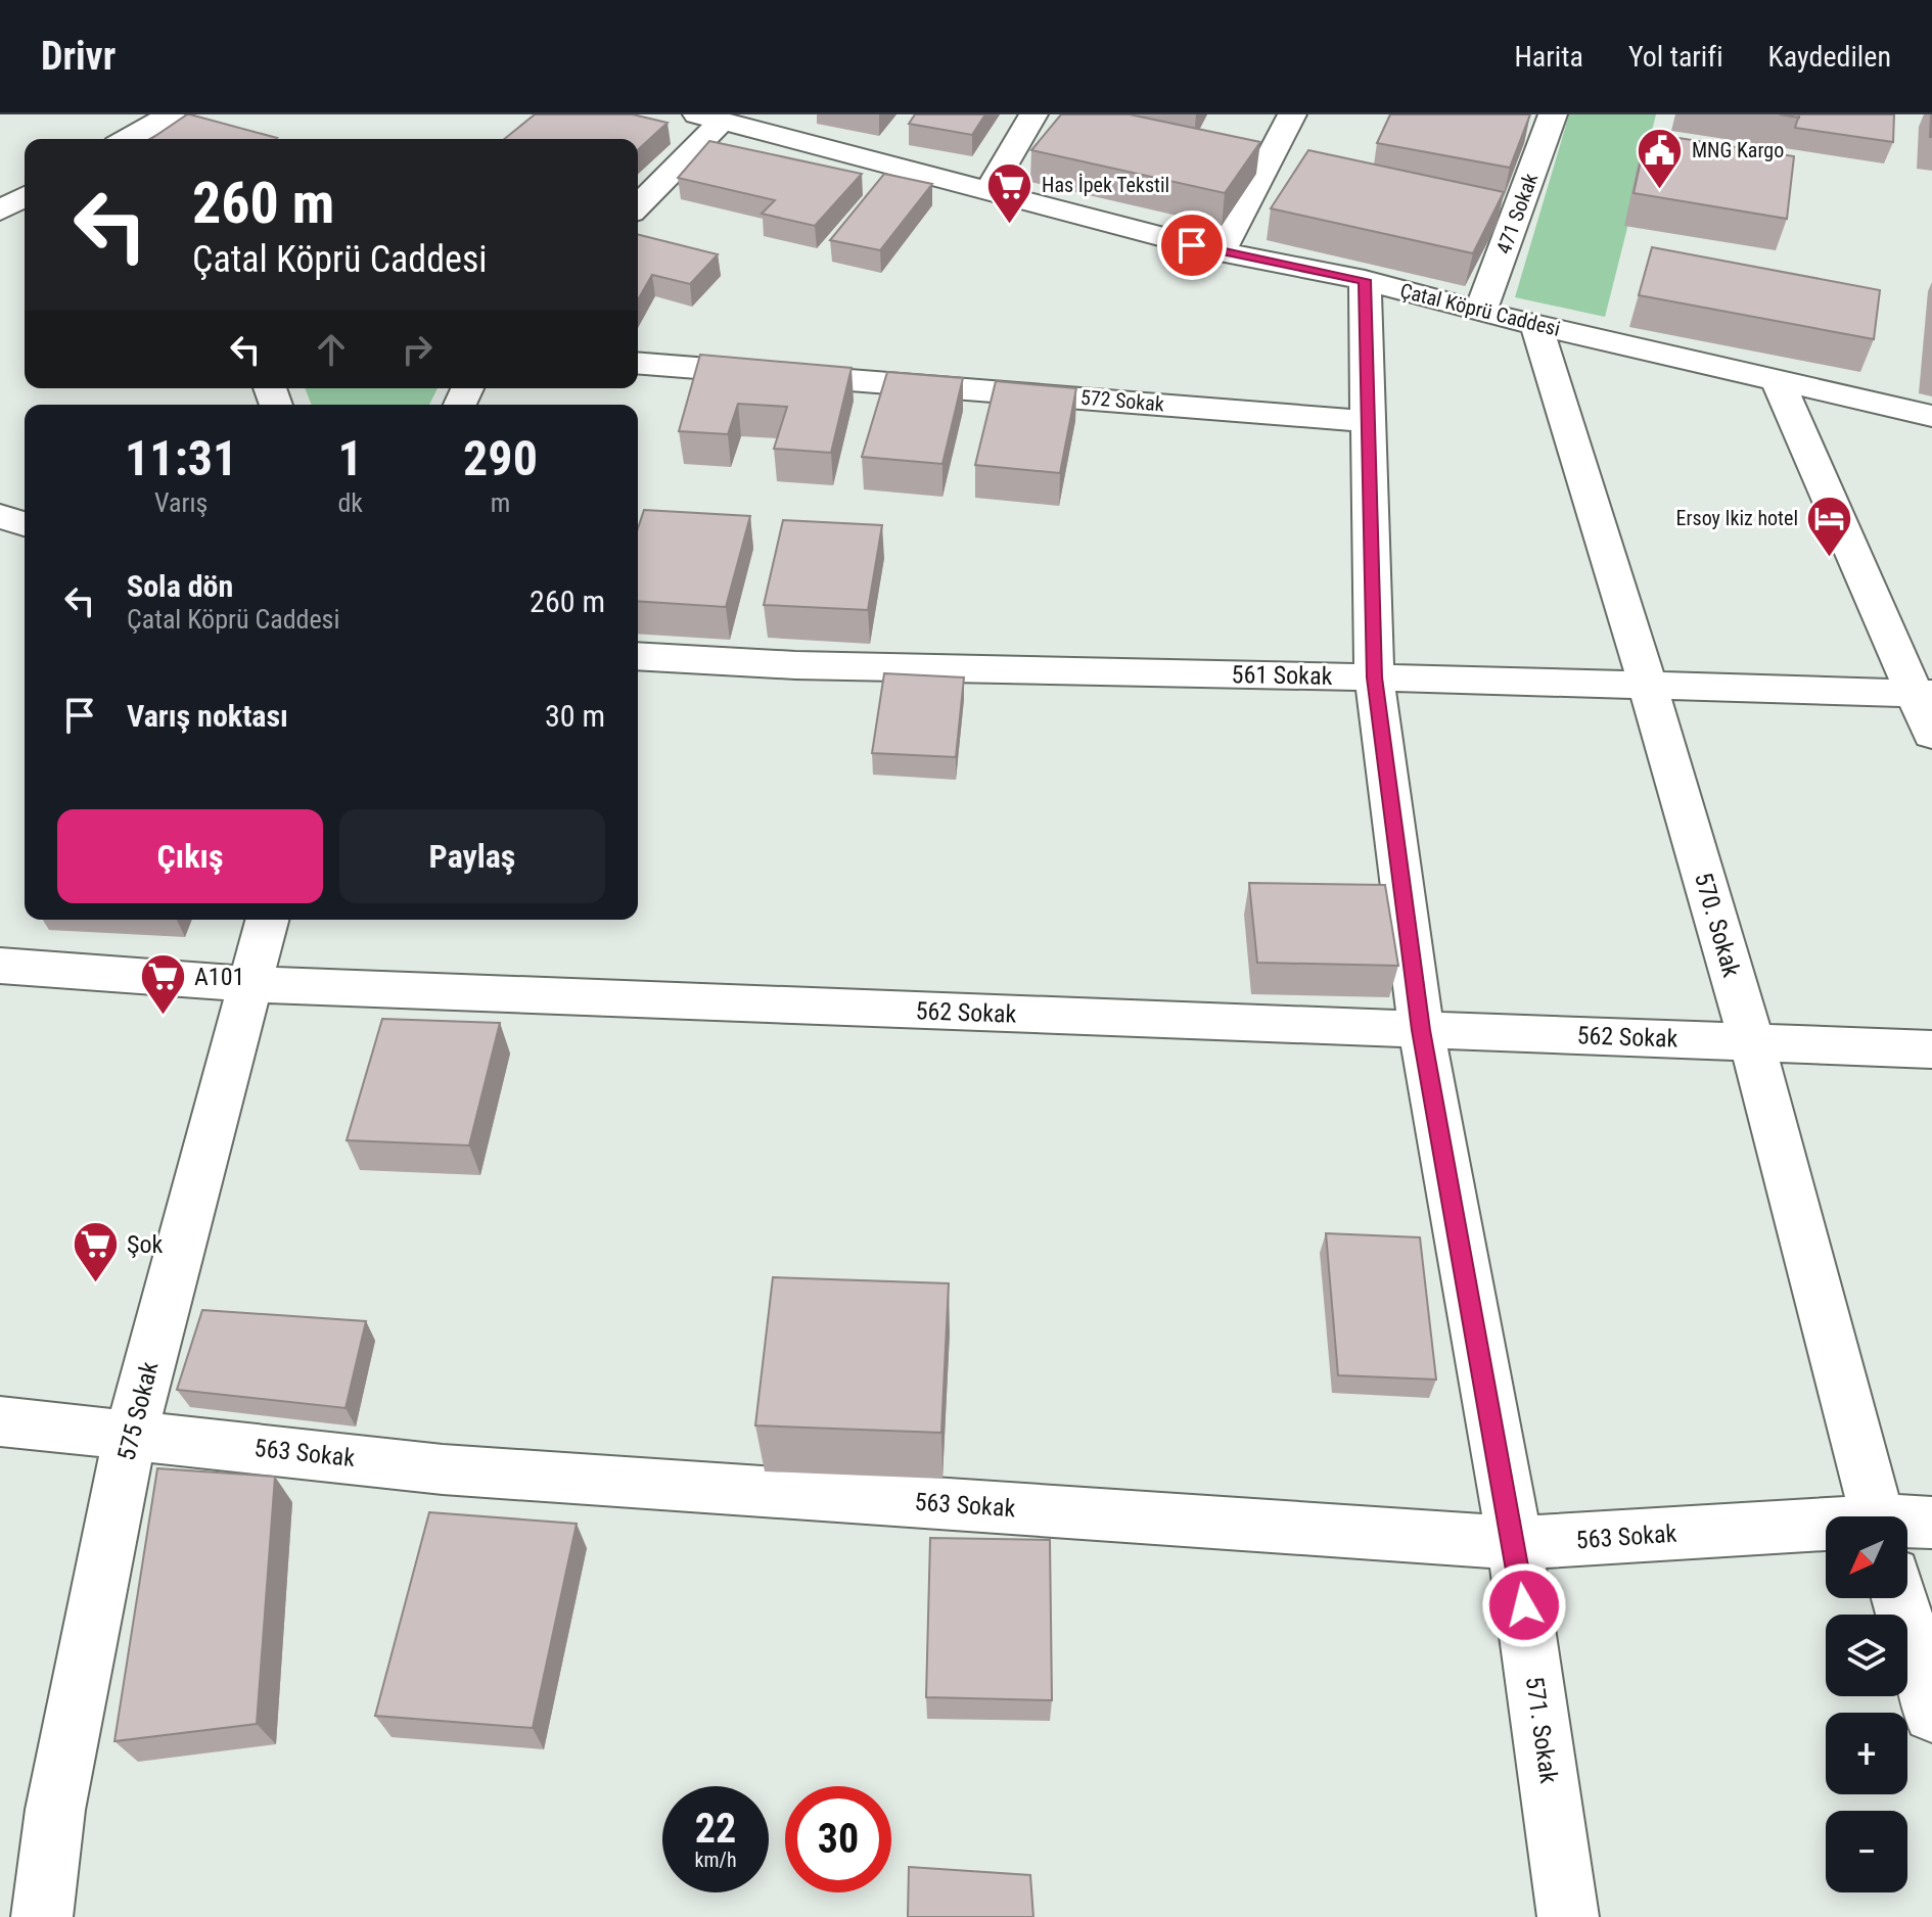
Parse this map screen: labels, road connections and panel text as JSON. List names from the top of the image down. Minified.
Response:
{"streets":{"street":["471 Sokak","Çatal Köprü Caddesi","572 Sokak","561 Sokak","570. Sokak","562 Sokak","575 Sokak","563 Sokak","571. Sokak"]},"crossings":[["471 Sokak","Çatal Köprü Caddesi"],["Çatal Köprü Caddesi","570. Sokak"],["Çatal Köprü Caddesi","571. Sokak"],["572 Sokak","571. Sokak"],["561 Sokak","570. Sokak"],["561 Sokak","571. Sokak"],["570. Sokak","562 Sokak"],["562 Sokak","575 Sokak"],["562 Sokak","571. Sokak"],["575 Sokak","563 Sokak"],["563 Sokak","571. Sokak"]],"places":{"public building":["MNG Kargo"],"supermarket":["Has İpek Tekstil","A101","Şok"],"hotel":["Ersoy Ikiz hotel"]},"north":"bottom left","page":{"header":"Drivr","nav":["Harita","Yol tarifi","Kaydedilen"],"turn":["260 m","Çatal Köprü Caddesi"],"eta":["11:31","Varış","1","dk","290","m"],"list":[{"name":"Sola dön","note":"Çatal Köprü Caddesi","value":"260 m"},{"name":"Varış noktası","value":"30 m"}],"buttons":["Çıkış","Paylaş"],"map_buttons":["+","−"],"speed":"22 km/h","limit":"30"}}
